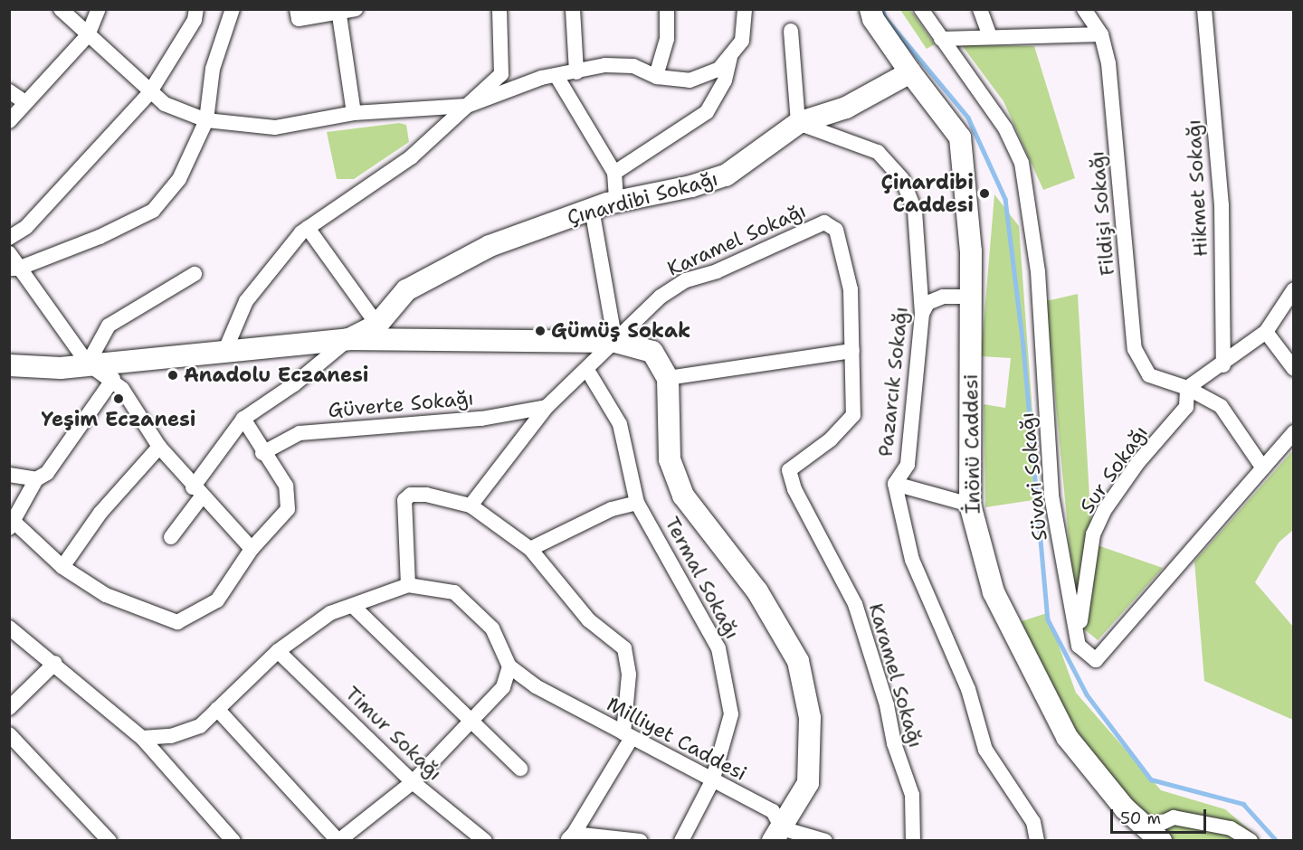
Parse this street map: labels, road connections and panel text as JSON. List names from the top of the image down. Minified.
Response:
{"streets":{"street":["Hikmet Sokağı","Çınardibi Sokağı","Fildişi Sokağı","Karamel Sokağı","Pazarcık Sokağı","Güverte Sokağı","İnönü Caddesi","Sur Sokağı","Süvari Sokağı","Termal Sokağı","Timur Sokağı","Milliyet Caddesi"]},"crossings":[["Çınardibi Sokağı","Pazarcık Sokağı"],["Çınardibi Sokağı","İnönü Caddesi"],["Fildişi Sokağı","Sur Sokağı"],["Karamel Sokağı","Güverte Sokağı"],["Karamel Sokağı","Termal Sokağı"],["Sur Sokağı","Süvari Sokağı"],["Termal Sokağı","Milliyet Caddesi"]],"places":["Çinardibi Caddesi","Gümüş Sokak","Anadolu Eczanesi","Yeşim Eczanesi"],"scale_bar":"50 m"}
